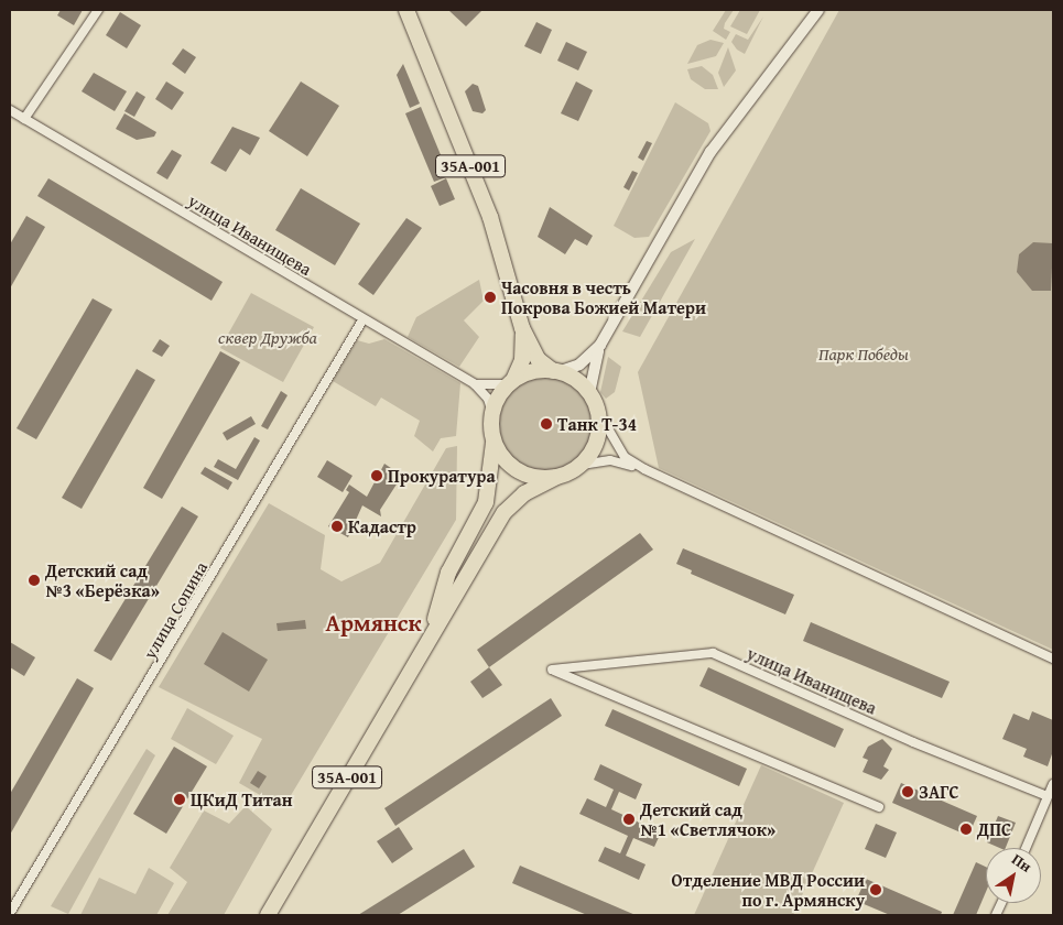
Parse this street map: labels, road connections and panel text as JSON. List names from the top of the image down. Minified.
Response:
{"streets":{"highway":["35А-001"],"street":["улица Иванищева","улица Сопина"]},"crossings":[["35А-001","улица Иванищева"],["улица Иванищева","улица Сопина"]],"districts":["Армянск"],"parks":["сквер Дружба","Парк Победы"],"places":["Часовня в честь Покрова Божией Матери","Танк Т-34","Прокуратура","Кадастр","Детский сад №3 «Берёзка»","ЗАГС","ЦКиД Титан","Детский сад №1 «Светлячок»","ДПС","Отделение МВД России по г. Армянску"],"north":"top right"}
